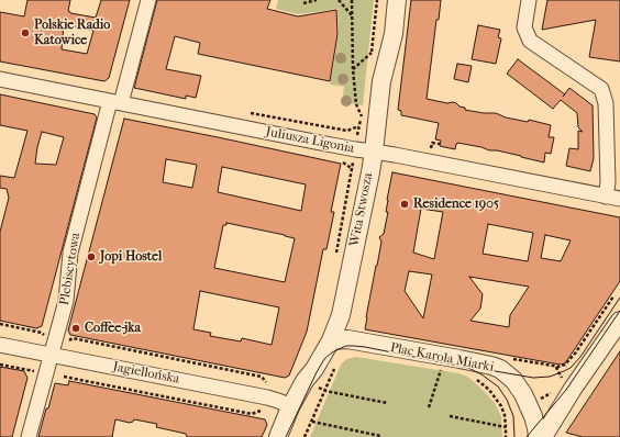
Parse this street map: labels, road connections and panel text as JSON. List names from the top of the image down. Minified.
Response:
{"streets":{"street":["Juliusza Ligonia","Wita Stwosza","Plebiscytowa","Plac Karola Miarki","Jagiellońska"]},"crossings":[["Juliusza Ligonia","Wita Stwosza"],["Juliusza Ligonia","Plebiscytowa"],["Wita Stwosza","Plac Karola Miarki"],["Wita Stwosza","Jagiellońska"],["Plebiscytowa","Jagiellońska"]],"places":["Polskie Radio Katowice","Residence 1905","Jopi Hostel","Coffee-jka"]}
